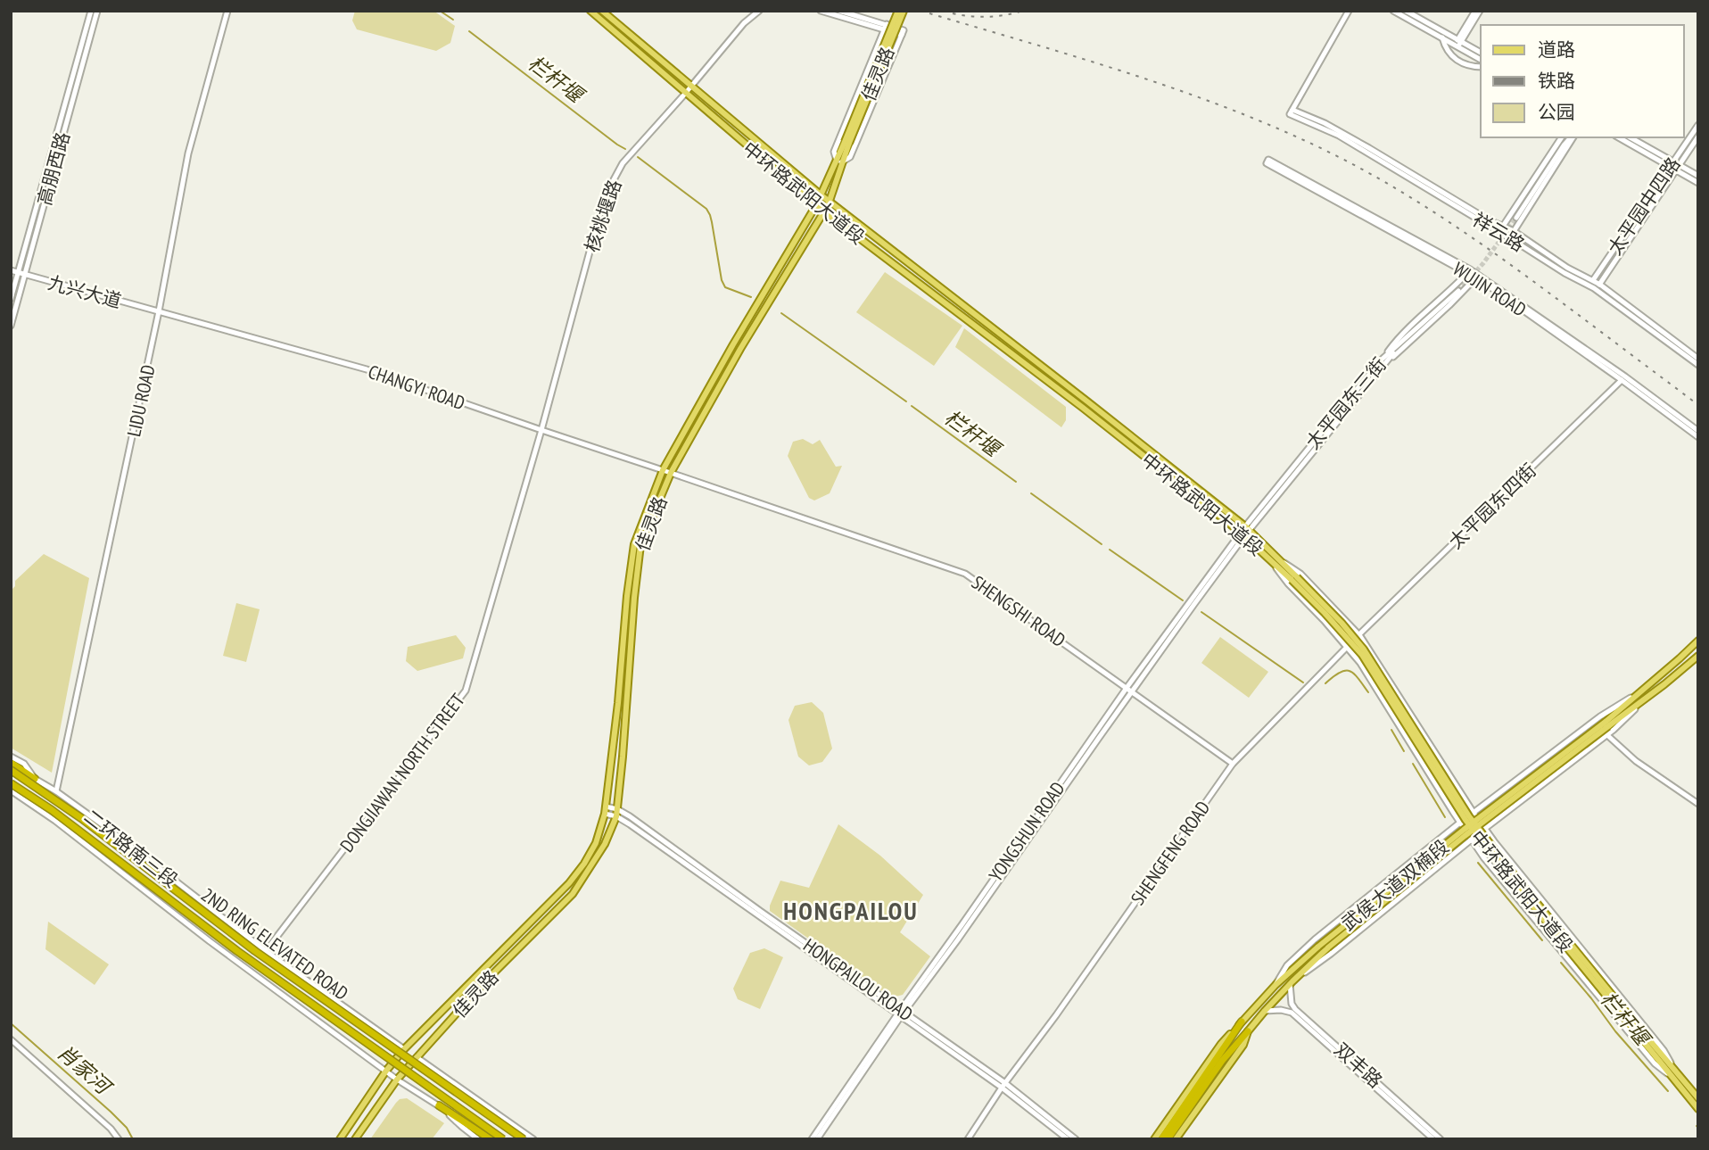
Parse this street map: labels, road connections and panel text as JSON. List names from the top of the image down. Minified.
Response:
{"streets":{"highway":["2ND RING ELEVATED ROAD"],"main road":["佳灵路","中环路武阳大道段","武侯大道双楠段"],"street":["高朋西路","太平园中四路","核桃堰路","祥云路","WUJIN ROAD","九兴大道","CHANGYI ROAD","LIDU ROAD","太平园东三街","太平园东四街","SHENGSHI ROAD","DONGJIAWAN NORTH STREET","YONGSHUN ROAD","二环路南三段","SHENGFENG ROAD","HONGPAILOU ROAD","双丰路"]},"crossings":[["佳灵路","中环路武阳大道段"],["佳灵路","CHANGYI ROAD"],["佳灵路","SHENGSHI ROAD"],["佳灵路","二环路南三段"],["佳灵路","HONGPAILOU ROAD"],["高朋西路","九兴大道"],["中环路武阳大道段","核桃堰路"],["中环路武阳大道段","YONGSHUN ROAD"],["太平园中四路","祥云路"],["核桃堰路","CHANGYI ROAD"],["核桃堰路","DONGJIAWAN NORTH STREET"],["WUJIN ROAD","太平园东四街"],["九兴大道","CHANGYI ROAD"],["九兴大道","LIDU ROAD"],["CHANGYI ROAD","LIDU ROAD"],["CHANGYI ROAD","SHENGSHI ROAD"],["CHANGYI ROAD","DONGJIAWAN NORTH STREET"],["LIDU ROAD","二环路南三段"],["太平园东三街","YONGSHUN ROAD"],["太平园东四街","SHENGFENG ROAD"],["SHENGSHI ROAD","YONGSHUN ROAD"],["SHENGSHI ROAD","SHENGFENG ROAD"],["DONGJIAWAN NORTH STREET","二环路南三段"],["YONGSHUN ROAD","HONGPAILOU ROAD"],["SHENGFENG ROAD","HONGPAILOU ROAD"],["武侯大道双楠段","双丰路"]],"districts":["HONGPAILOU"],"water":["栏杆堰","肖家河"],"legend":["道路","铁路","公园"]}
